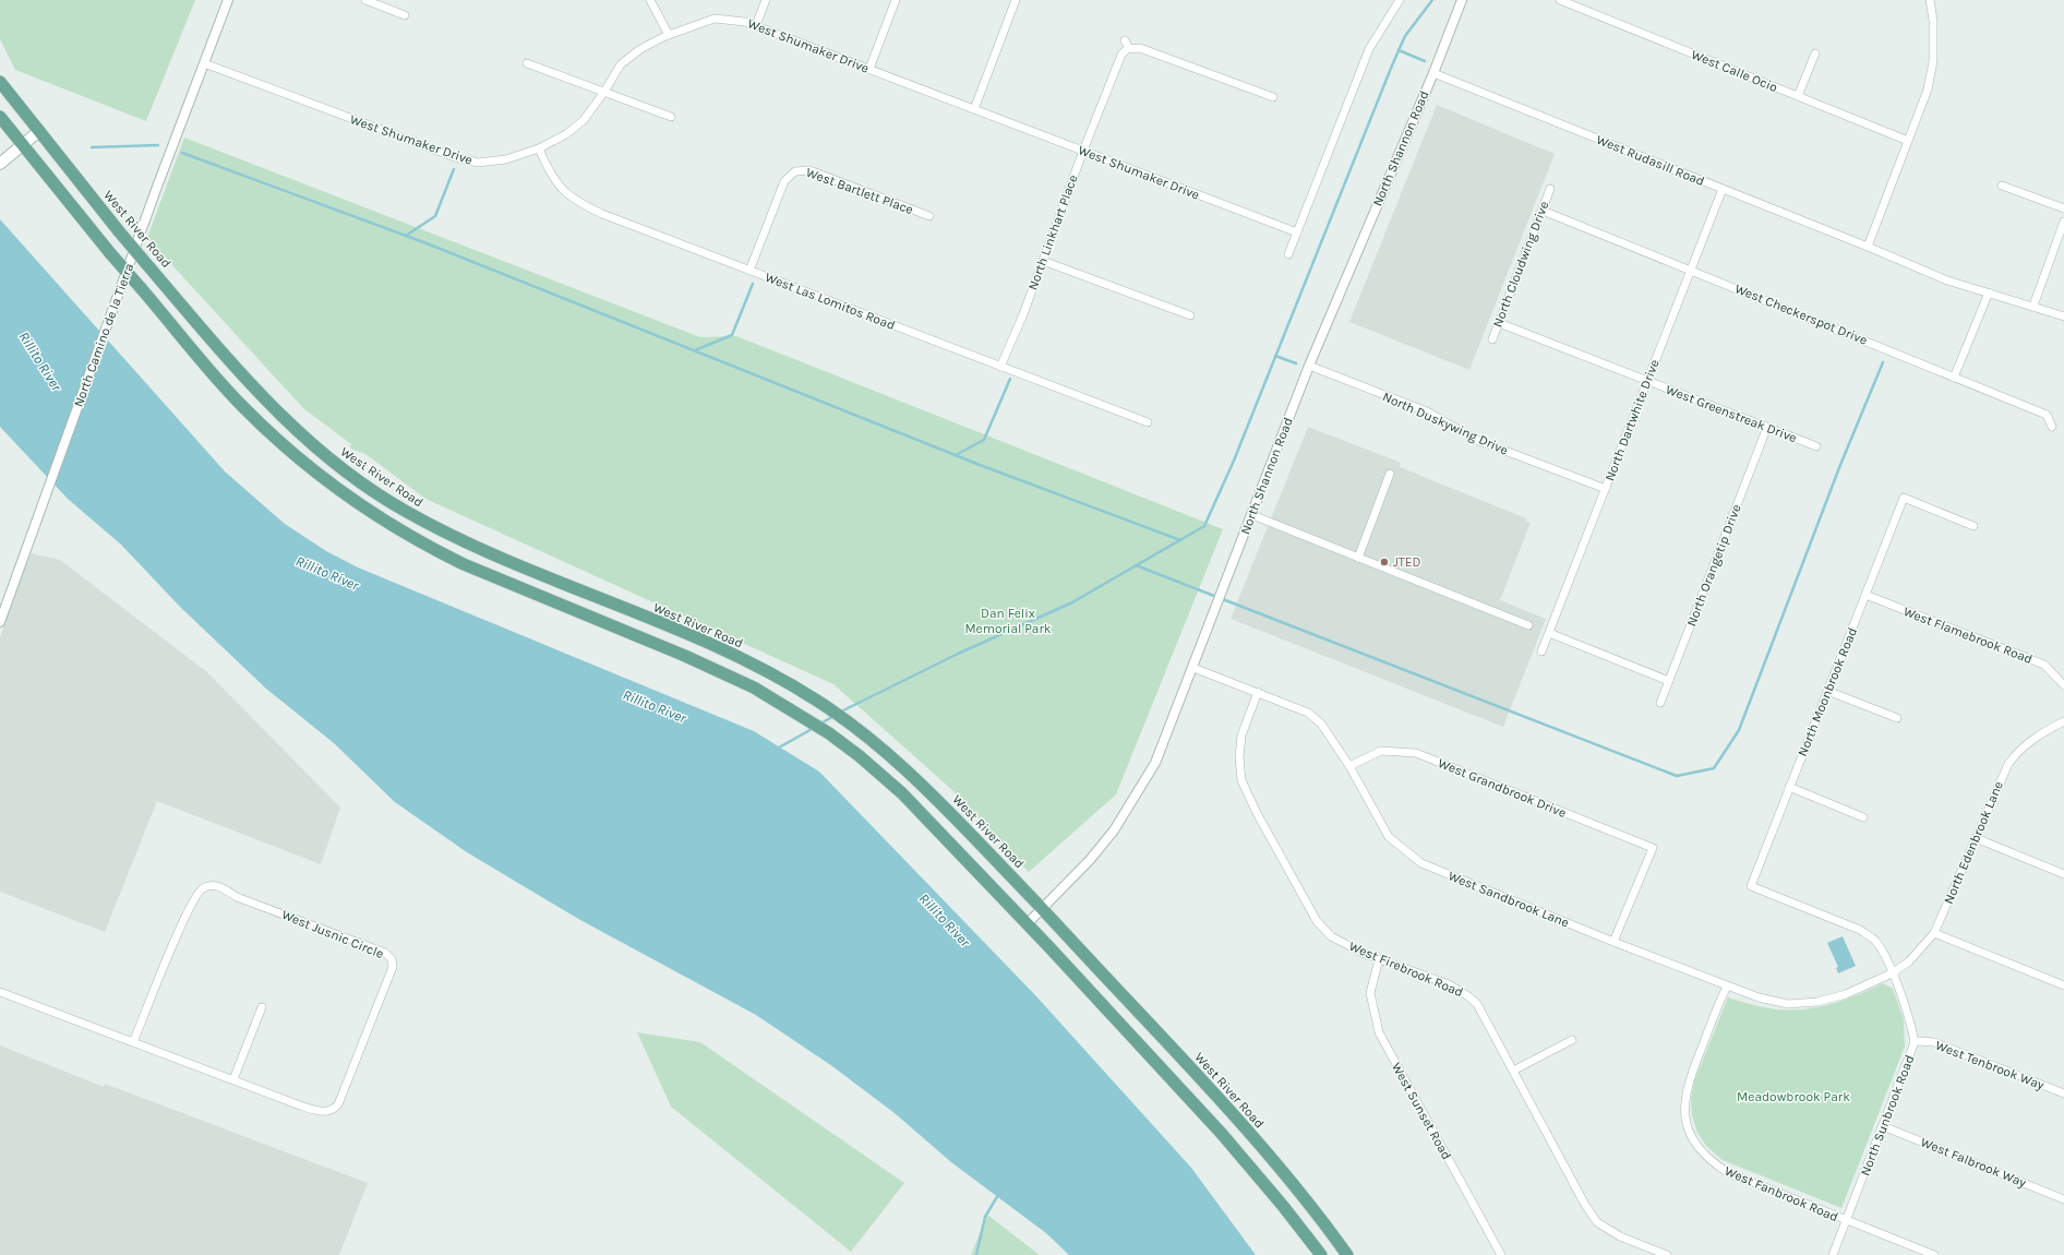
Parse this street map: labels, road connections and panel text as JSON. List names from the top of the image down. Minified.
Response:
{"streets":{"main road":["West River Road"],"street":["West Shumaker Drive","West Calle Ocio","North Shannon Road","West Rudasill Road","West Bartlett Place","North Linkhart Place","North Cloudwing Drive","West Las Lomitos Road","West Checkerspot Drive","North Camino de la Tierra","West Greenstreak Drive","North Dartwhite Drive","North Duskywing Drive","North Orangetip Drive","West Flamebrook Road","North Moonbrook Road","West Grandbrook Drive","North Edenbrook Lane","West Sandbrook Lane","West Jusnic Circle","West Firebrook Road","West Tenbrook Way","West Sunset Road","North Sunbrook Road","West Falbrook Way","West Fanbrook Road"]},"crossings":[["West Shumaker Drive","North Linkhart Place"],["West Shumaker Drive","West Las Lomitos Road"],["West Shumaker Drive","North Camino de la Tierra"],["North Shannon Road","West Rudasill Road"],["North Shannon Road","West River Road"],["North Shannon Road","North Duskywing Drive"],["North Shannon Road","West Sandbrook Lane"],["West Rudasill Road","North Dartwhite Drive"],["West Bartlett Place","West Las Lomitos Road"],["North Linkhart Place","West Las Lomitos Road"],["North Cloudwing Drive","West Checkerspot Drive"],["North Cloudwing Drive","West Greenstreak Drive"],["West Checkerspot Drive","North Dartwhite Drive"],["West Greenstreak Drive","North Dartwhite Drive"],["West Greenstreak Drive","North Orangetip Drive"],["North Dartwhite Drive","North Duskywing Drive"],["West Flamebrook Road","North Moonbrook Road"],["North Moonbrook Road","North Sunbrook Road"],["West Grandbrook Drive","West Sandbrook Lane"],["North Edenbrook Lane","West Sandbrook Lane"],["North Edenbrook Lane","North Sunbrook Road"],["West Sandbrook Lane","West Firebrook Road"],["West Sandbrook Lane","North Sunbrook Road"],["West Sandbrook Lane","West Fanbrook Road"],["West Firebrook Road","West Sunset Road"],["West Tenbrook Way","North Sunbrook Road"],["North Sunbrook Road","West Falbrook Way"],["North Sunbrook Road","West Fanbrook Road"]],"water":["Rillito River"],"parks":["Dan Felix Memorial Park","Meadowbrook Park"],"places":["JTED"]}
